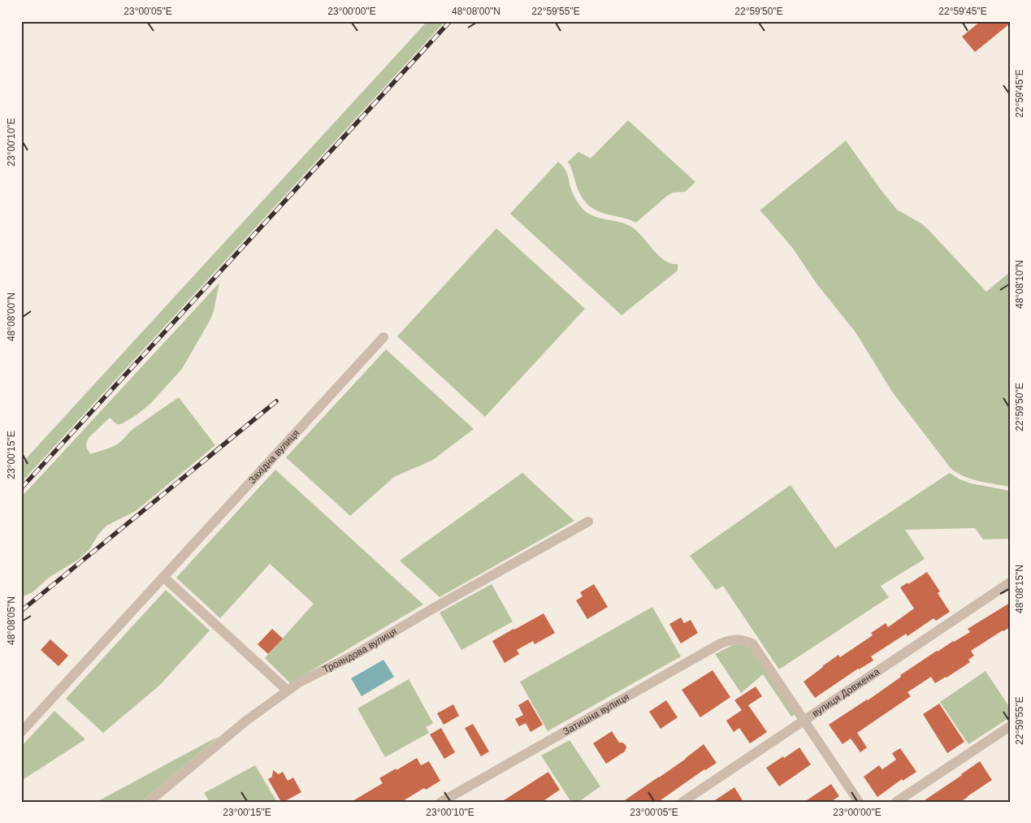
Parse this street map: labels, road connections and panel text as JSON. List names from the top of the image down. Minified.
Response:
{"streets":{"street":["Західна вулиця","Трояндова вулиця","вулиця Довженка","Затишна вулиця"]},"crossings":[["вулиця Довженка","Затишна вулиця"]],"coordinates":["23°00'05\"E","23°00'00\"E","48°08'00\"N","22°59'55\"E","22°59'50\"E","22°59'45\"E","23°00'10\"E","48°08'10\"N","23°00'15\"E","48°08'15\"N","48°08'05\"N"]}
